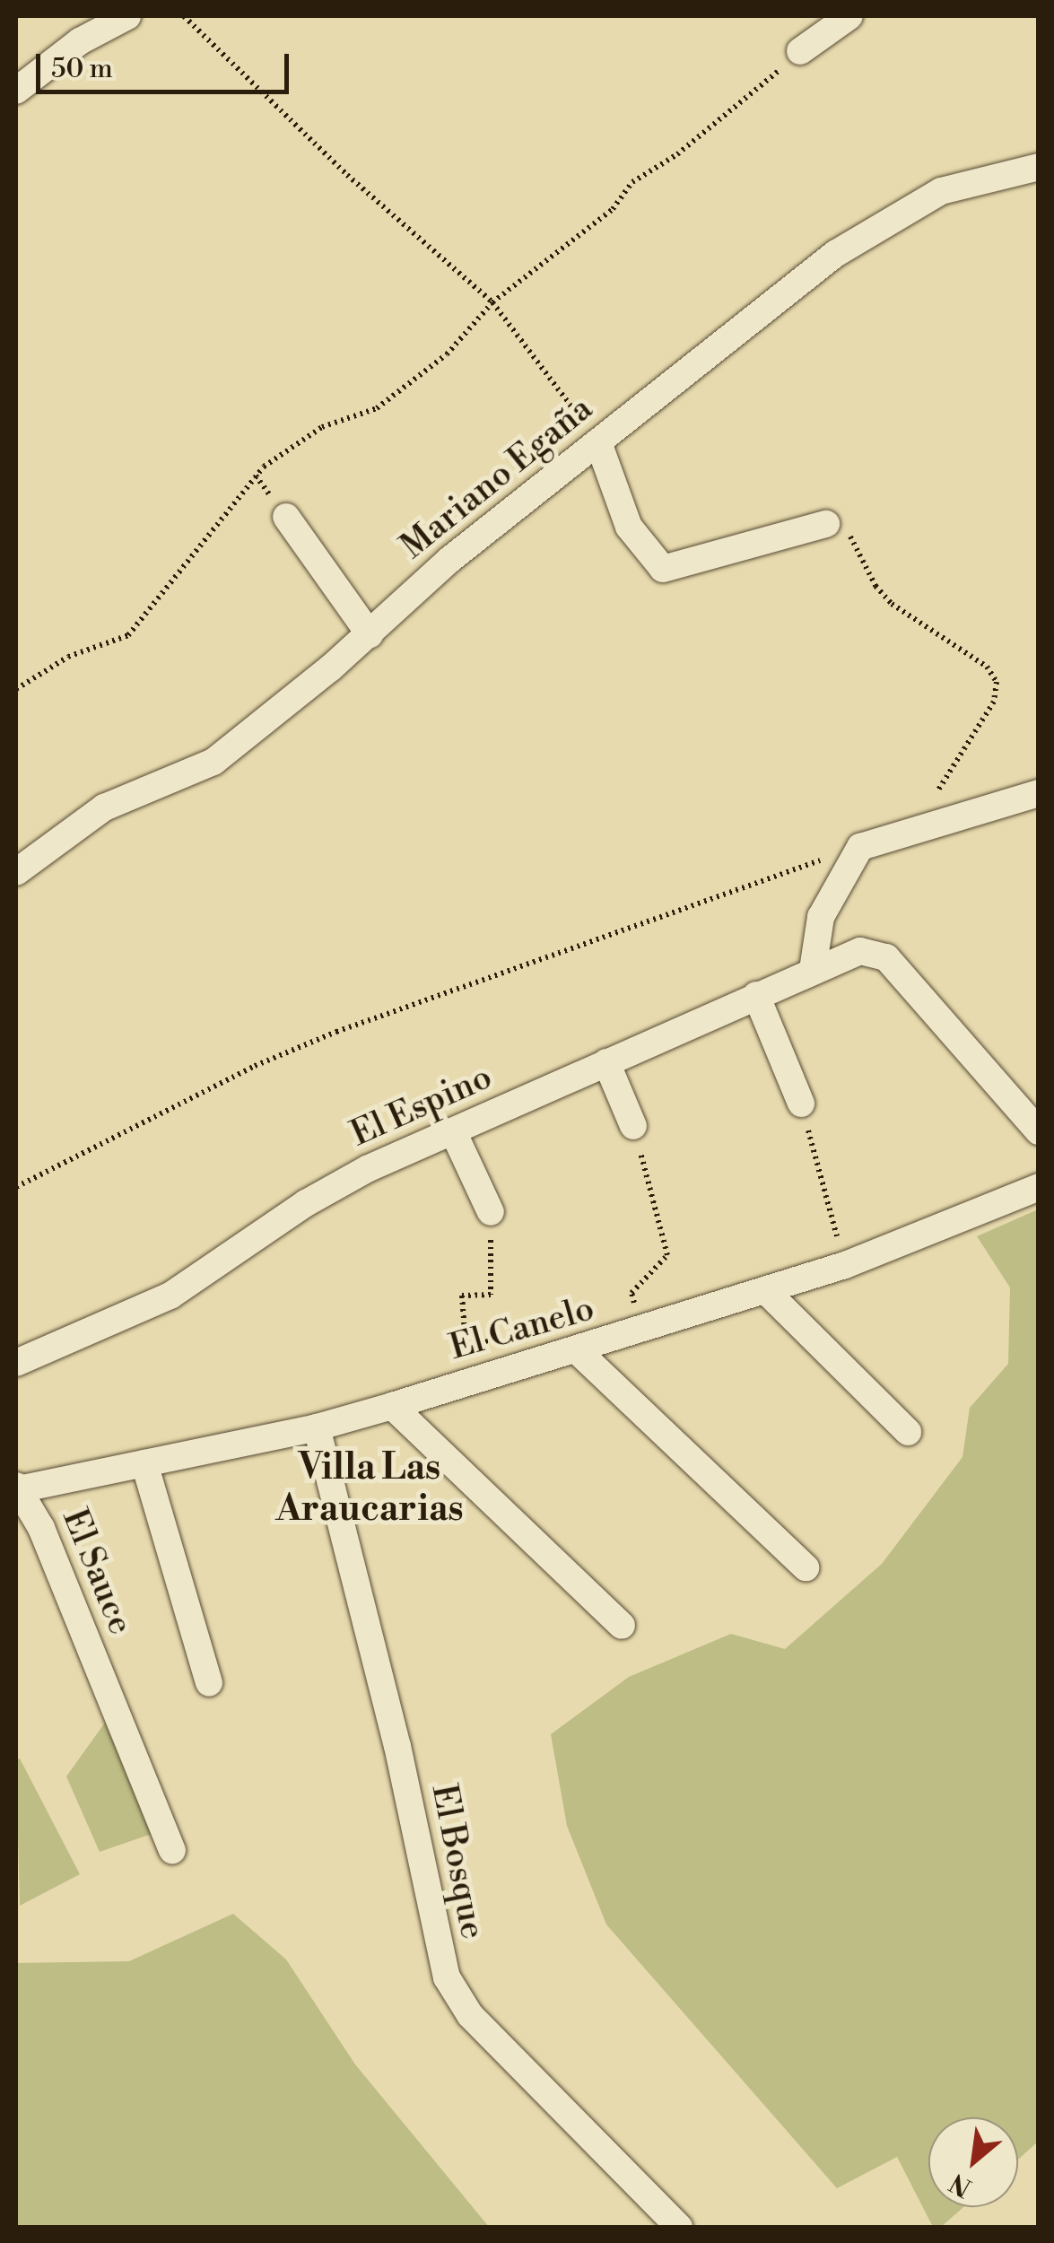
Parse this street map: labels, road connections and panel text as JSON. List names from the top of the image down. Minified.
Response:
{"streets":{"street":["Mariano Egaña","El Espino","El Canelo","El Sauce","El Bosque"]},"crossings":[["El Canelo","El Sauce"],["El Canelo","El Bosque"]],"districts":["Villa Las Araucarias"],"scale_bar":"50 m","north":"bottom left"}
